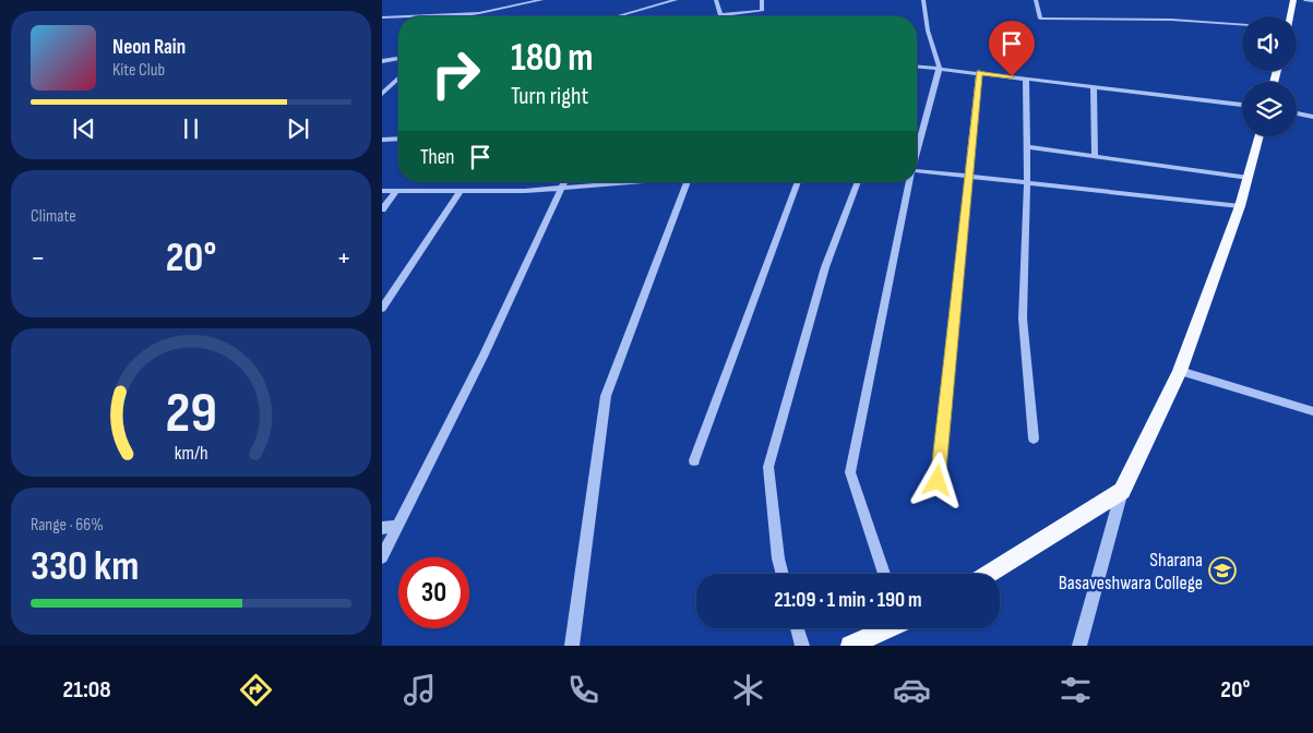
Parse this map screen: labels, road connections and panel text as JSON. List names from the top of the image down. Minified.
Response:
{"places":{"school or university":["Sharana Basaveshwara College"]},"page":{"turn":["180 m","Turn right"],"song":["Neon Rain","Kite Club"],"then":"Then","tile":["Climate",["Range · 66%","330 km"]],"heat":["−","20°","+"],"limit":"30","trip":"21:09 · 1 min · 190 m","tabs":["21:08","20°"],"gauge":["29","km/h"]}}
